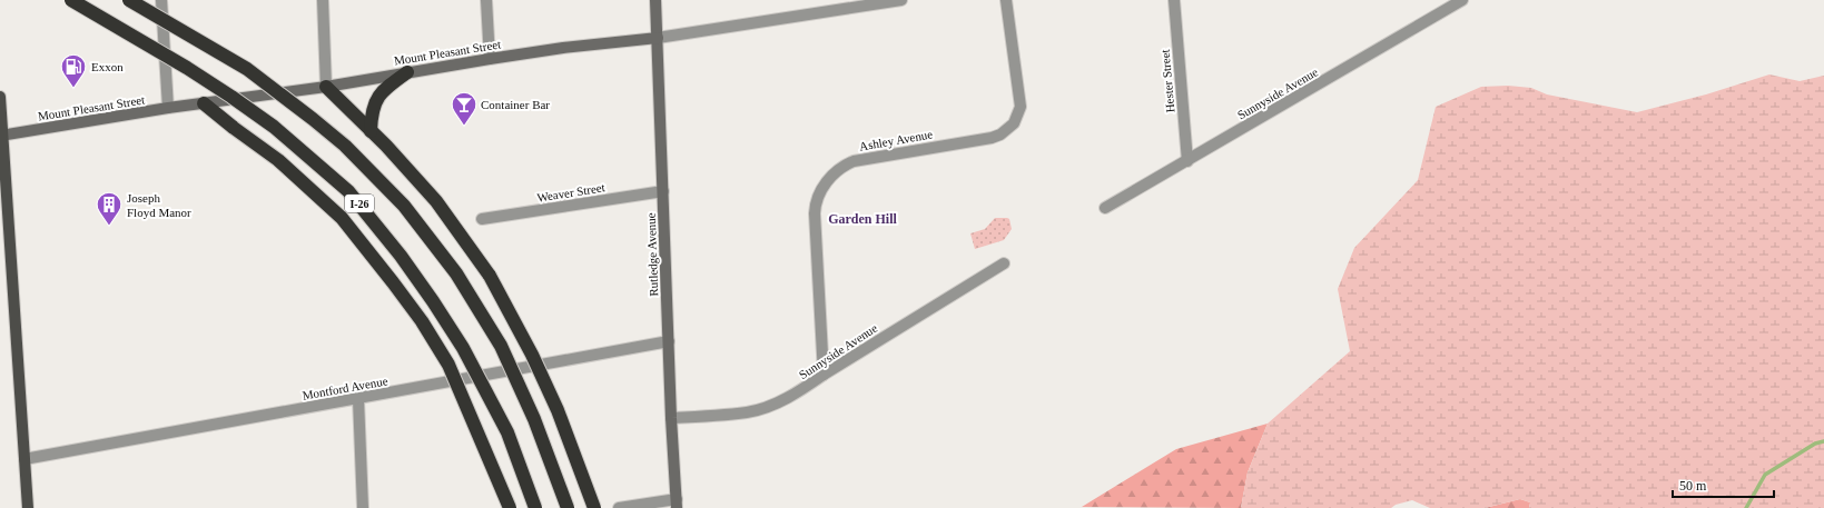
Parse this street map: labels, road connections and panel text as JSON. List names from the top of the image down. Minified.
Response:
{"streets":{"highway":["I-26"],"main road":["Mount Pleasant Street","Rutledge Avenue"],"street":["Hester Street","Sunnyside Avenue","Ashley Avenue","Weaver Street","Montford Avenue"]},"crossings":[["Mount Pleasant Street","Rutledge Avenue"],["Hester Street","Sunnyside Avenue"],["Sunnyside Avenue","Ashley Avenue"],["Sunnyside Avenue","Rutledge Avenue"],["Weaver Street","Rutledge Avenue"],["Rutledge Avenue","Montford Avenue"]],"districts":["Garden Hill"],"places":{"fuel station":["Exxon"],"bar":["Container Bar"],"building":["Joseph Floyd Manor"]},"scale_bar":"50 m"}
